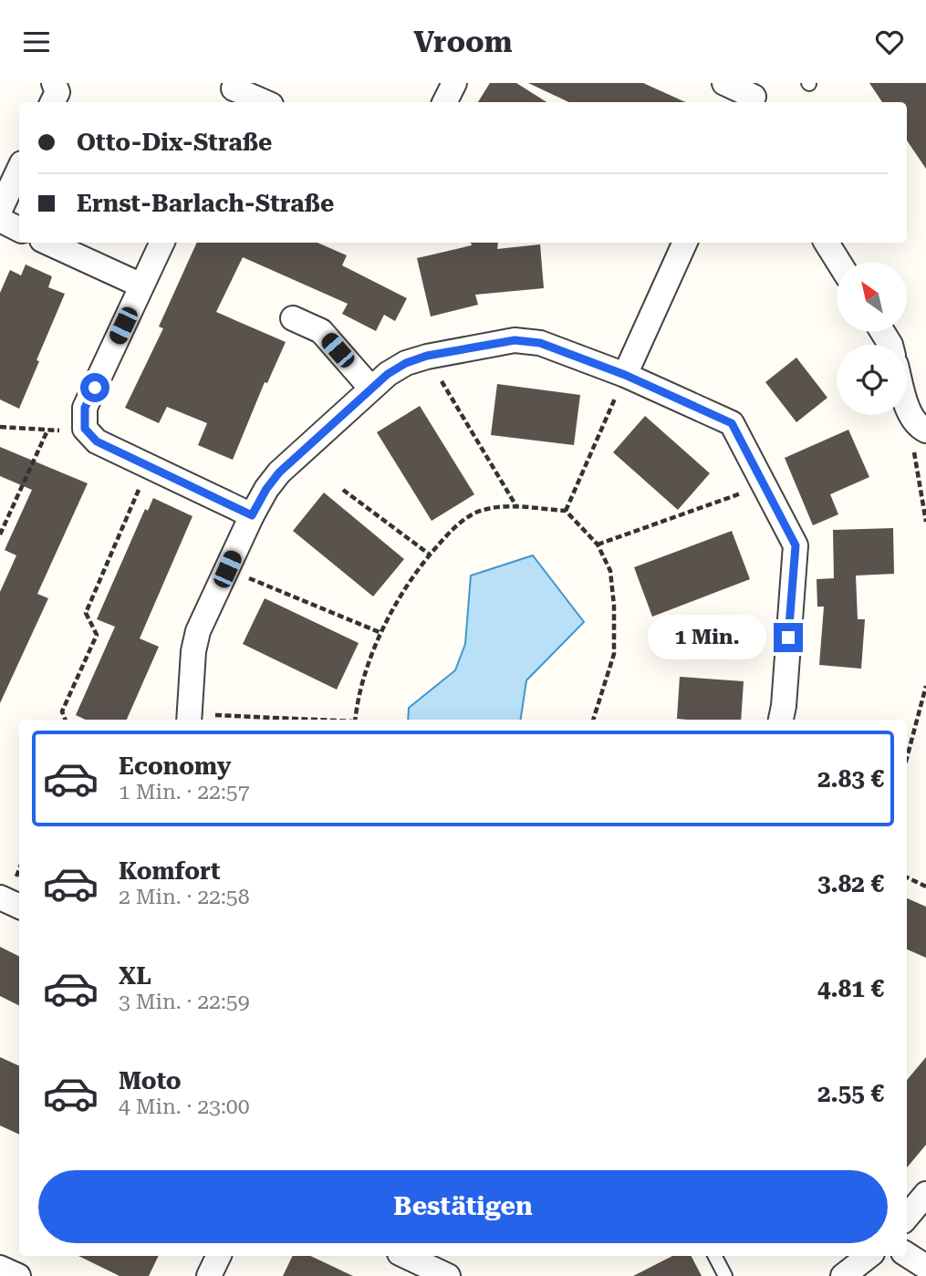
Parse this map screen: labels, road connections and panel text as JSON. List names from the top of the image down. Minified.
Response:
{"north":"top left","page":{"header":"Vroom","banner":["Otto-Dix-Straße","Ernst-Barlach-Straße"],"bubble":"1 Min.","list":[{"name":"Economy","note":"1 Min. · 22:57","value":"2.83 €"},{"name":"Komfort","note":"2 Min. · 22:58","value":"3.82 €"},{"name":"XL","note":"3 Min. · 22:59","value":"4.81 €"},{"name":"Moto","note":"4 Min. · 23:00","value":"2.55 €"}],"buttons":"Bestätigen"}}
